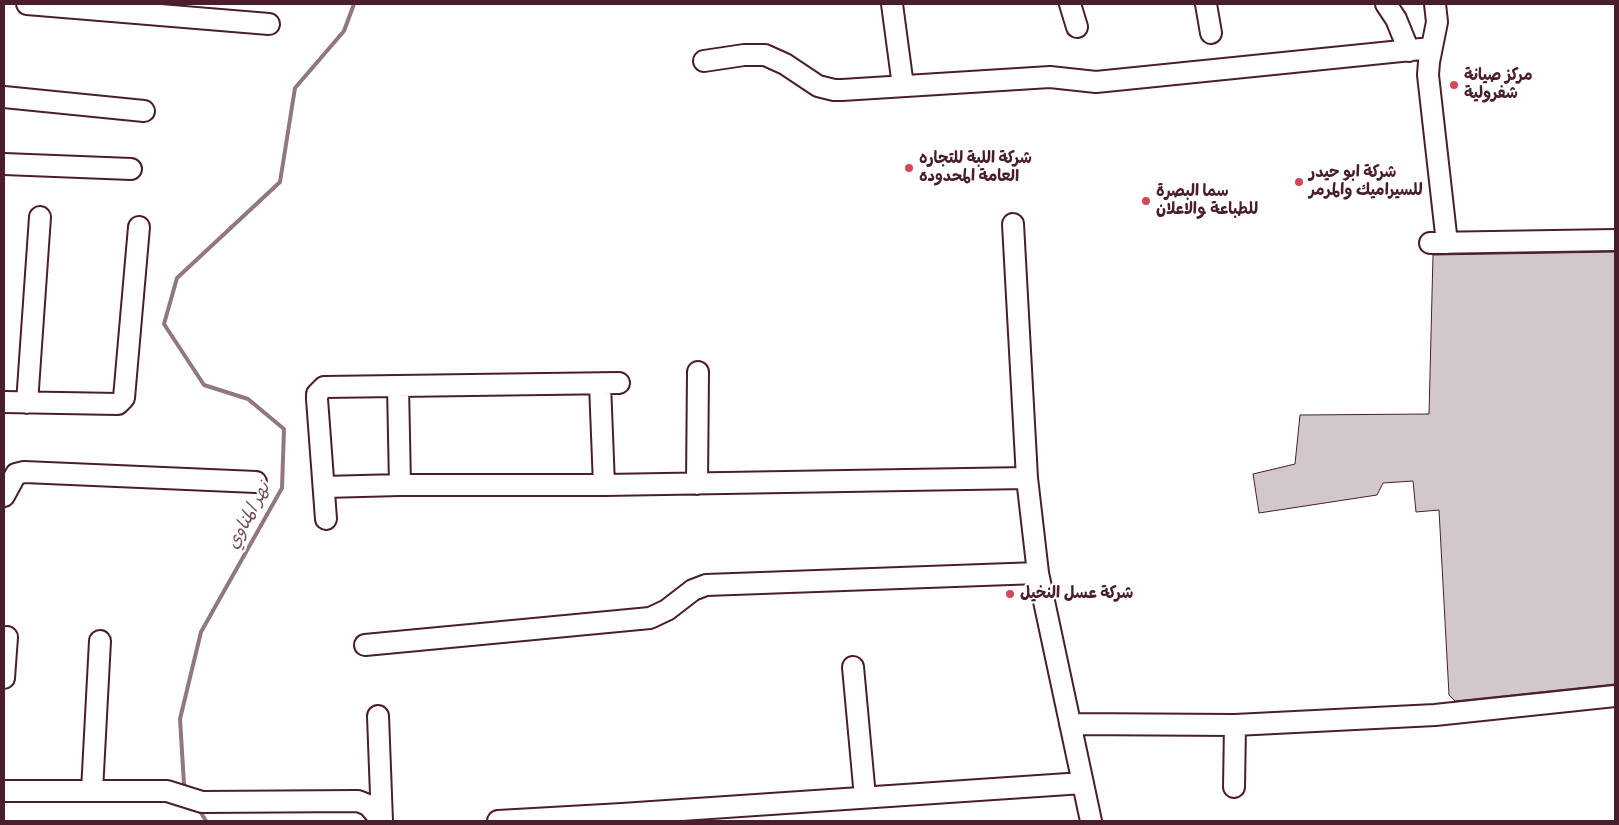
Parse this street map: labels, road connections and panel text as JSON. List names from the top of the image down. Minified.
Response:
{"water":["نهر المناوي"],"places":["مركز صيانة شفرولية","شركة اللبة للتجاره العامة المحدوده","شركة ابو حيدر للسيراميك والمرمر","سما البصرة للطباعة والاعلان","شركة عسل النخيل"]}
